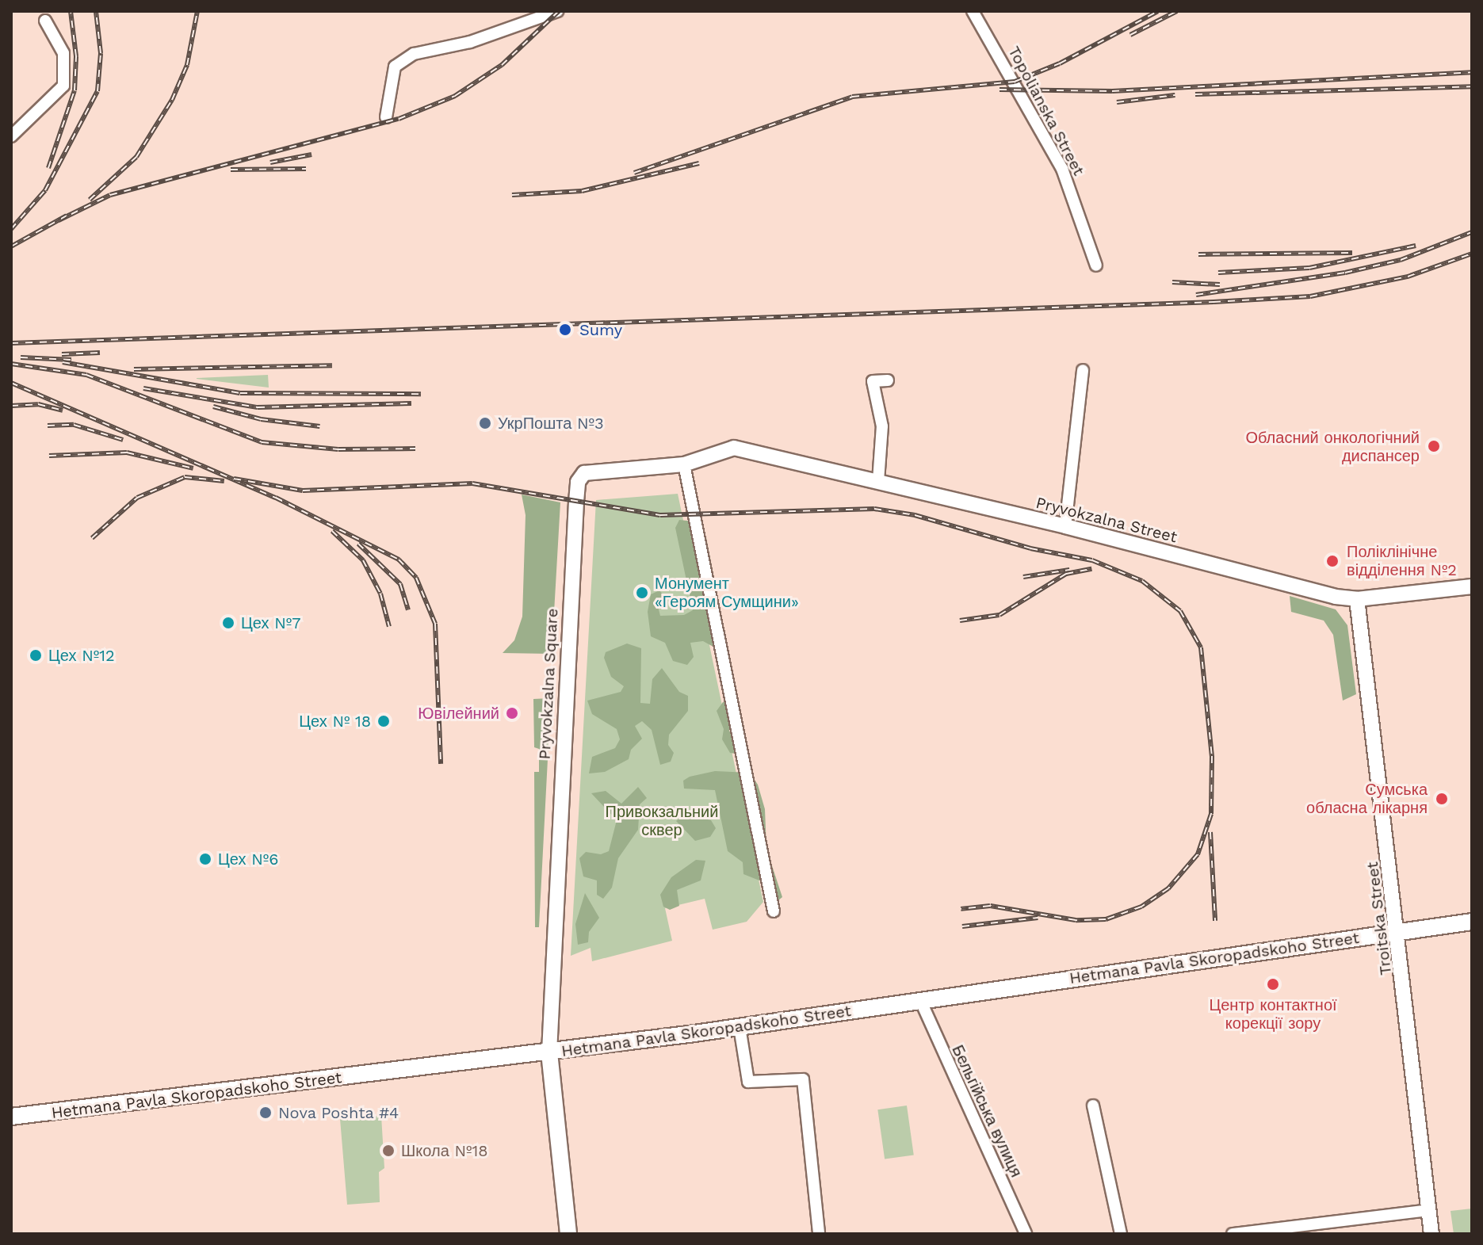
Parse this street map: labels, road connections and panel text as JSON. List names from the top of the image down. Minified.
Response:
{"streets":{"main road":["Pryvokzalna Street","Pryvokzalna Square","Troitska Street","Hetmana Pavla Skoropadskoho Street"],"street":["Topolianska Street","Бельгійська вулиця"]},"crossings":[["Pryvokzalna Street","Pryvokzalna Square"],["Pryvokzalna Street","Troitska Street"],["Pryvokzalna Square","Hetmana Pavla Skoropadskoho Street"],["Troitska Street","Hetmana Pavla Skoropadskoho Street"],["Hetmana Pavla Skoropadskoho Street","Бельгійська вулиця"]],"parks":["Привокзальний сквер"],"places":["Sumy","УкрПошта №3","Обласний онкологічний диспансер","Поліклінічне відділення №2","Монумент «Героям Сумщини»","Цех №7","Цех №12","Ювілейний","Цех № 18","Сумська обласна лікарня","Цех №6","Центр контактної корекції зору","Nova Poshta #4","Школа №18"]}
